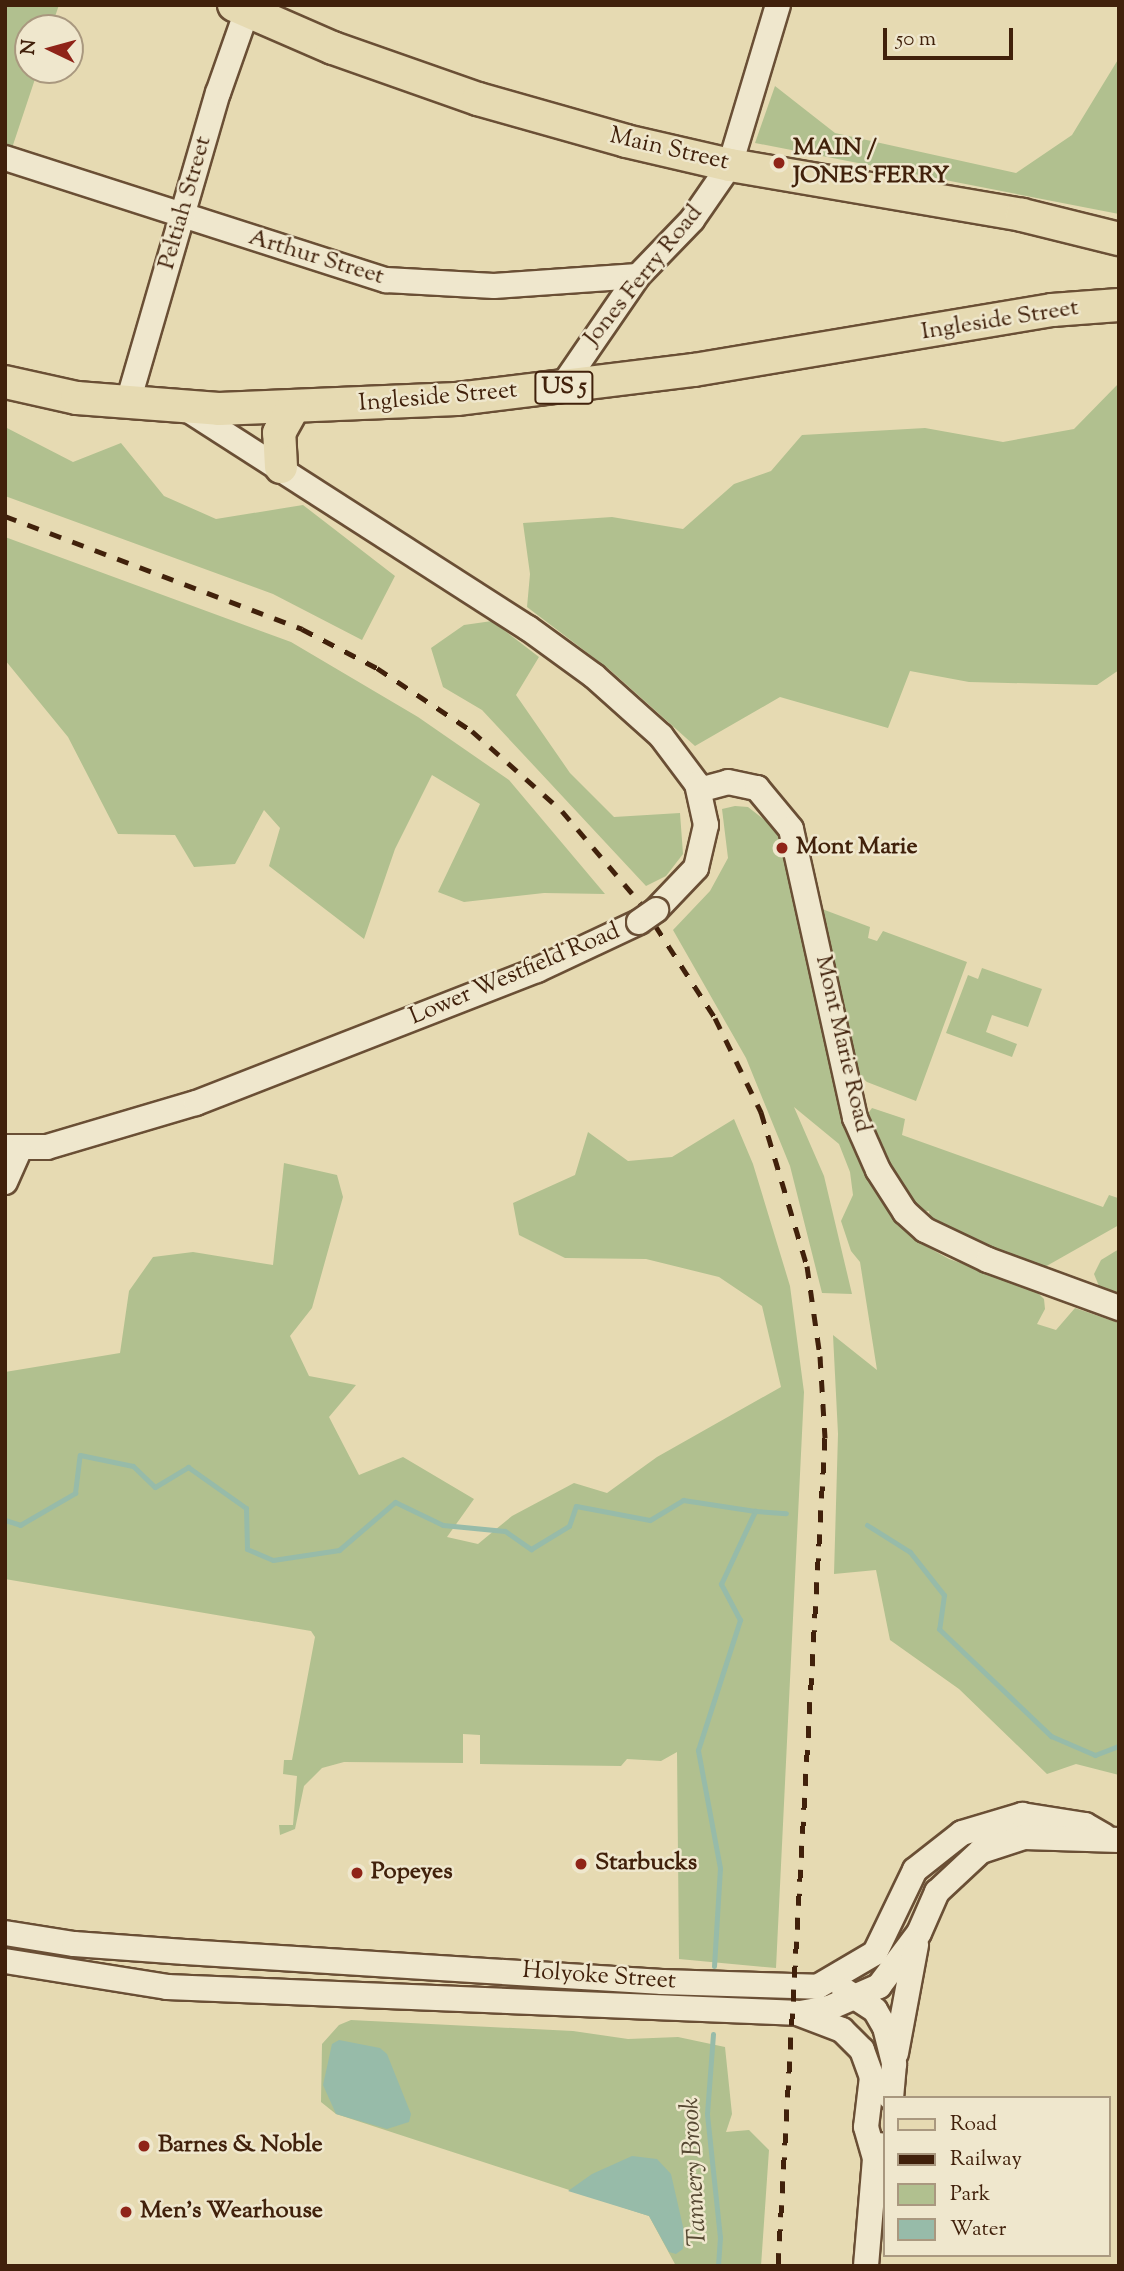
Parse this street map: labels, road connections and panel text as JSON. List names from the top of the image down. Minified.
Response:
{"streets":{"main road":["Main Street","Ingleside Street","US 5"],"street":["Peltiah Street","Arthur Street","Jones Ferry Road","Lower Westfield Road","Mont Marie Road","Holyoke Street"]},"crossings":[["Main Street","Peltiah Street"],["Main Street","Jones Ferry Road"],["Peltiah Street","Arthur Street"],["Peltiah Street","Ingleside Street"],["Arthur Street","Jones Ferry Road"],["Jones Ferry Road","Ingleside Street"],["Ingleside Street","Lower Westfield Road"],["Lower Westfield Road","Mont Marie Road"]],"water":["Tannery Brook"],"places":["MAIN / JONES FERRY","Mont Marie","Starbucks","Popeyes","Barnes & Noble","Men's Wearhouse"],"legend":["Road","Railway","Park","Water"],"scale_bar":"50 m","north":"left"}
